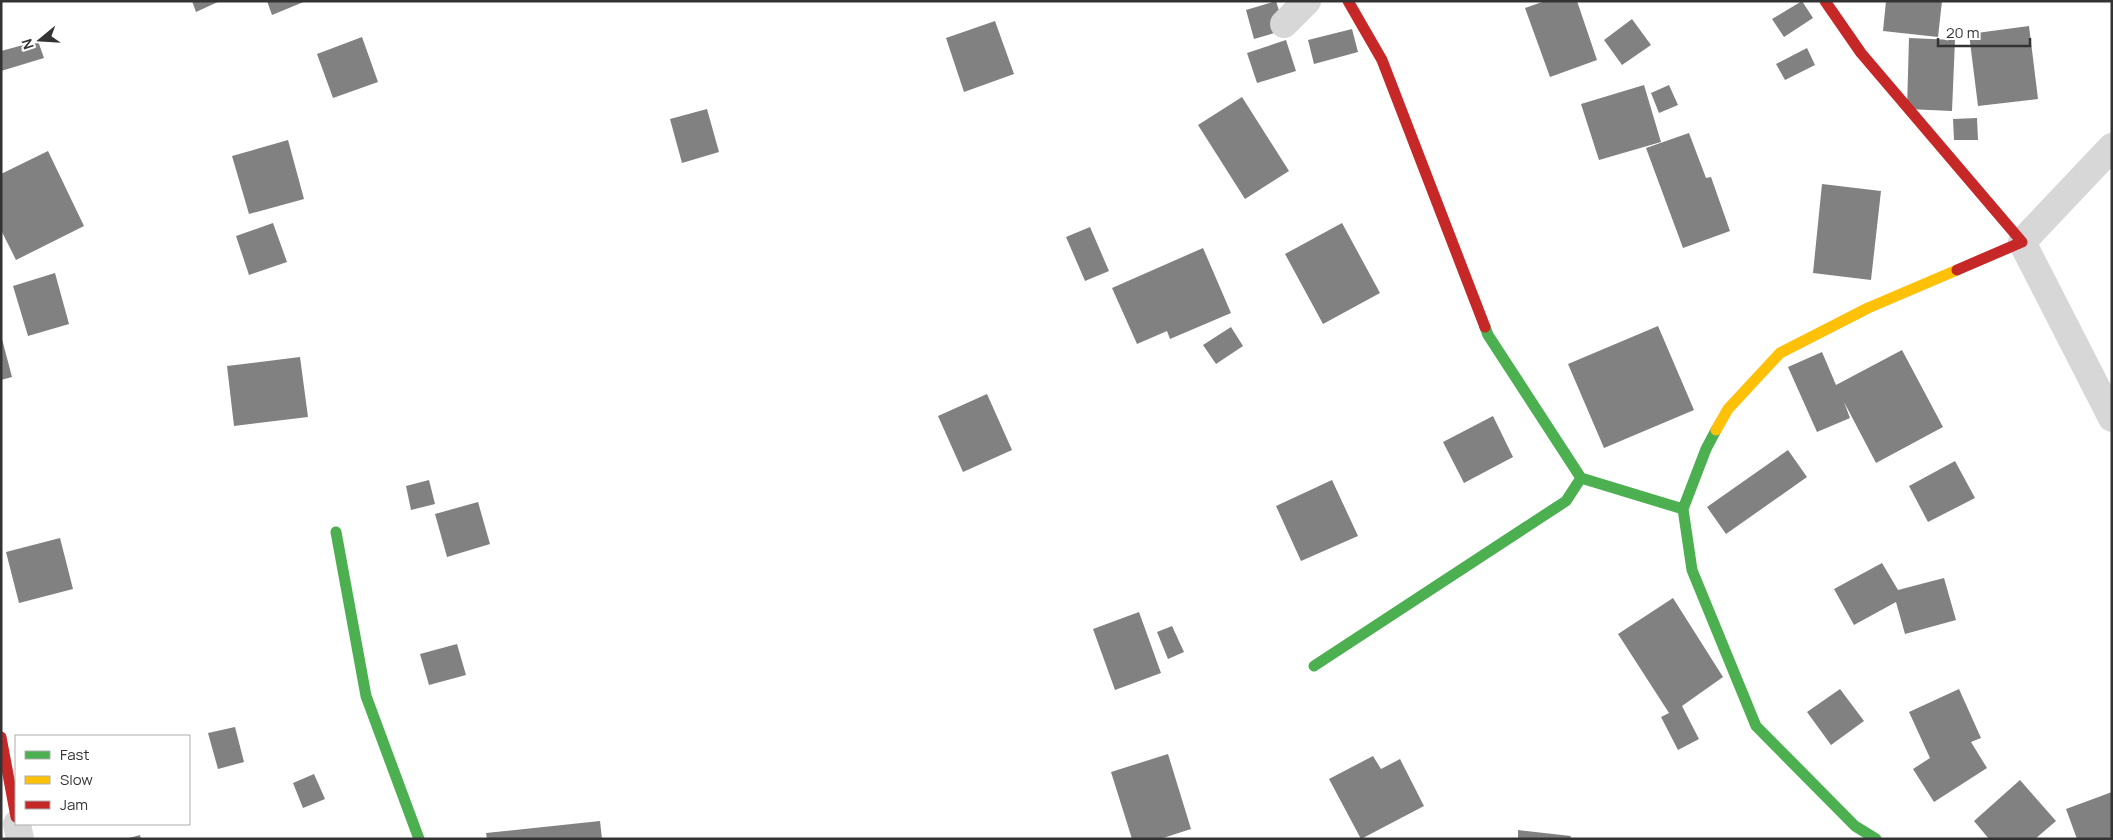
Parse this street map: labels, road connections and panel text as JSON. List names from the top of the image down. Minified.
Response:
{"legend":["Fast","Slow","Jam"],"scale_bar":"20 m","north":"left"}
